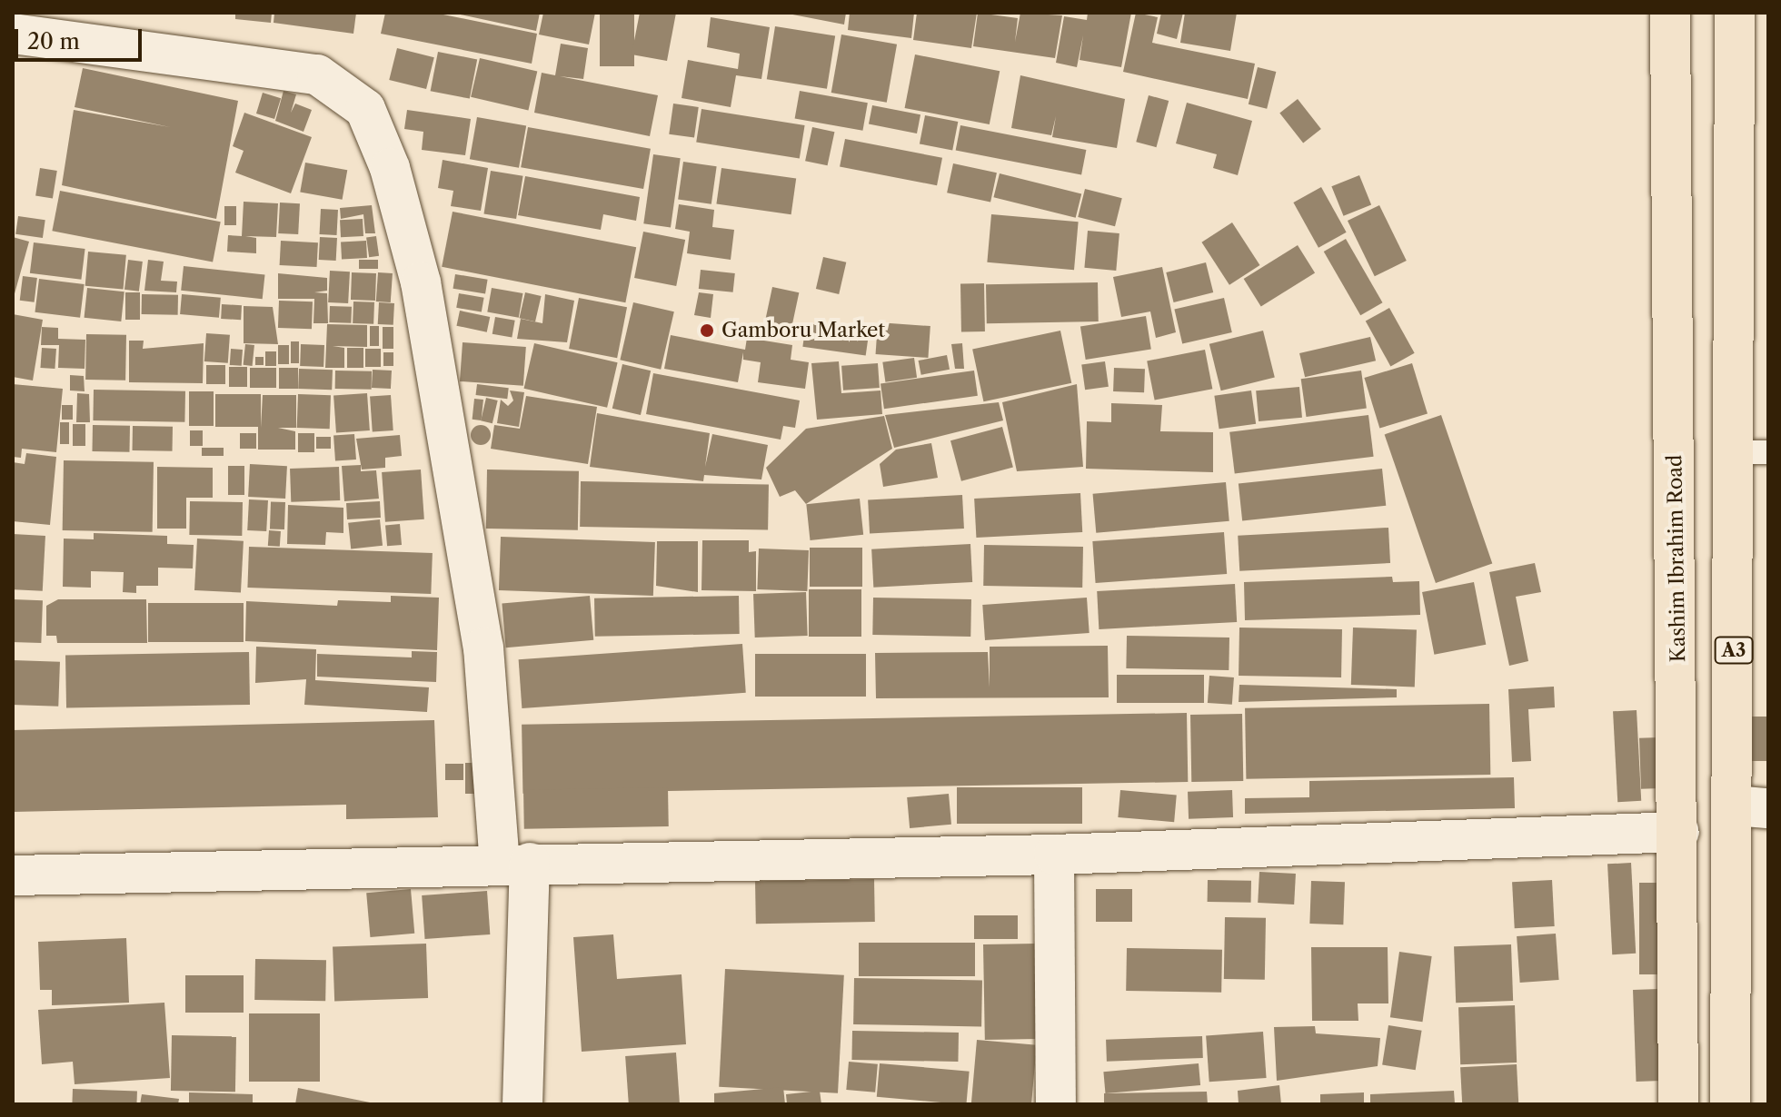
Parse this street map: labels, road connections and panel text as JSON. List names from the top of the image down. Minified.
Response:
{"streets":{"highway":["Kashim Ibrahim Road","A3"]},"places":["Gamboru Market"],"scale_bar":"20 m"}
